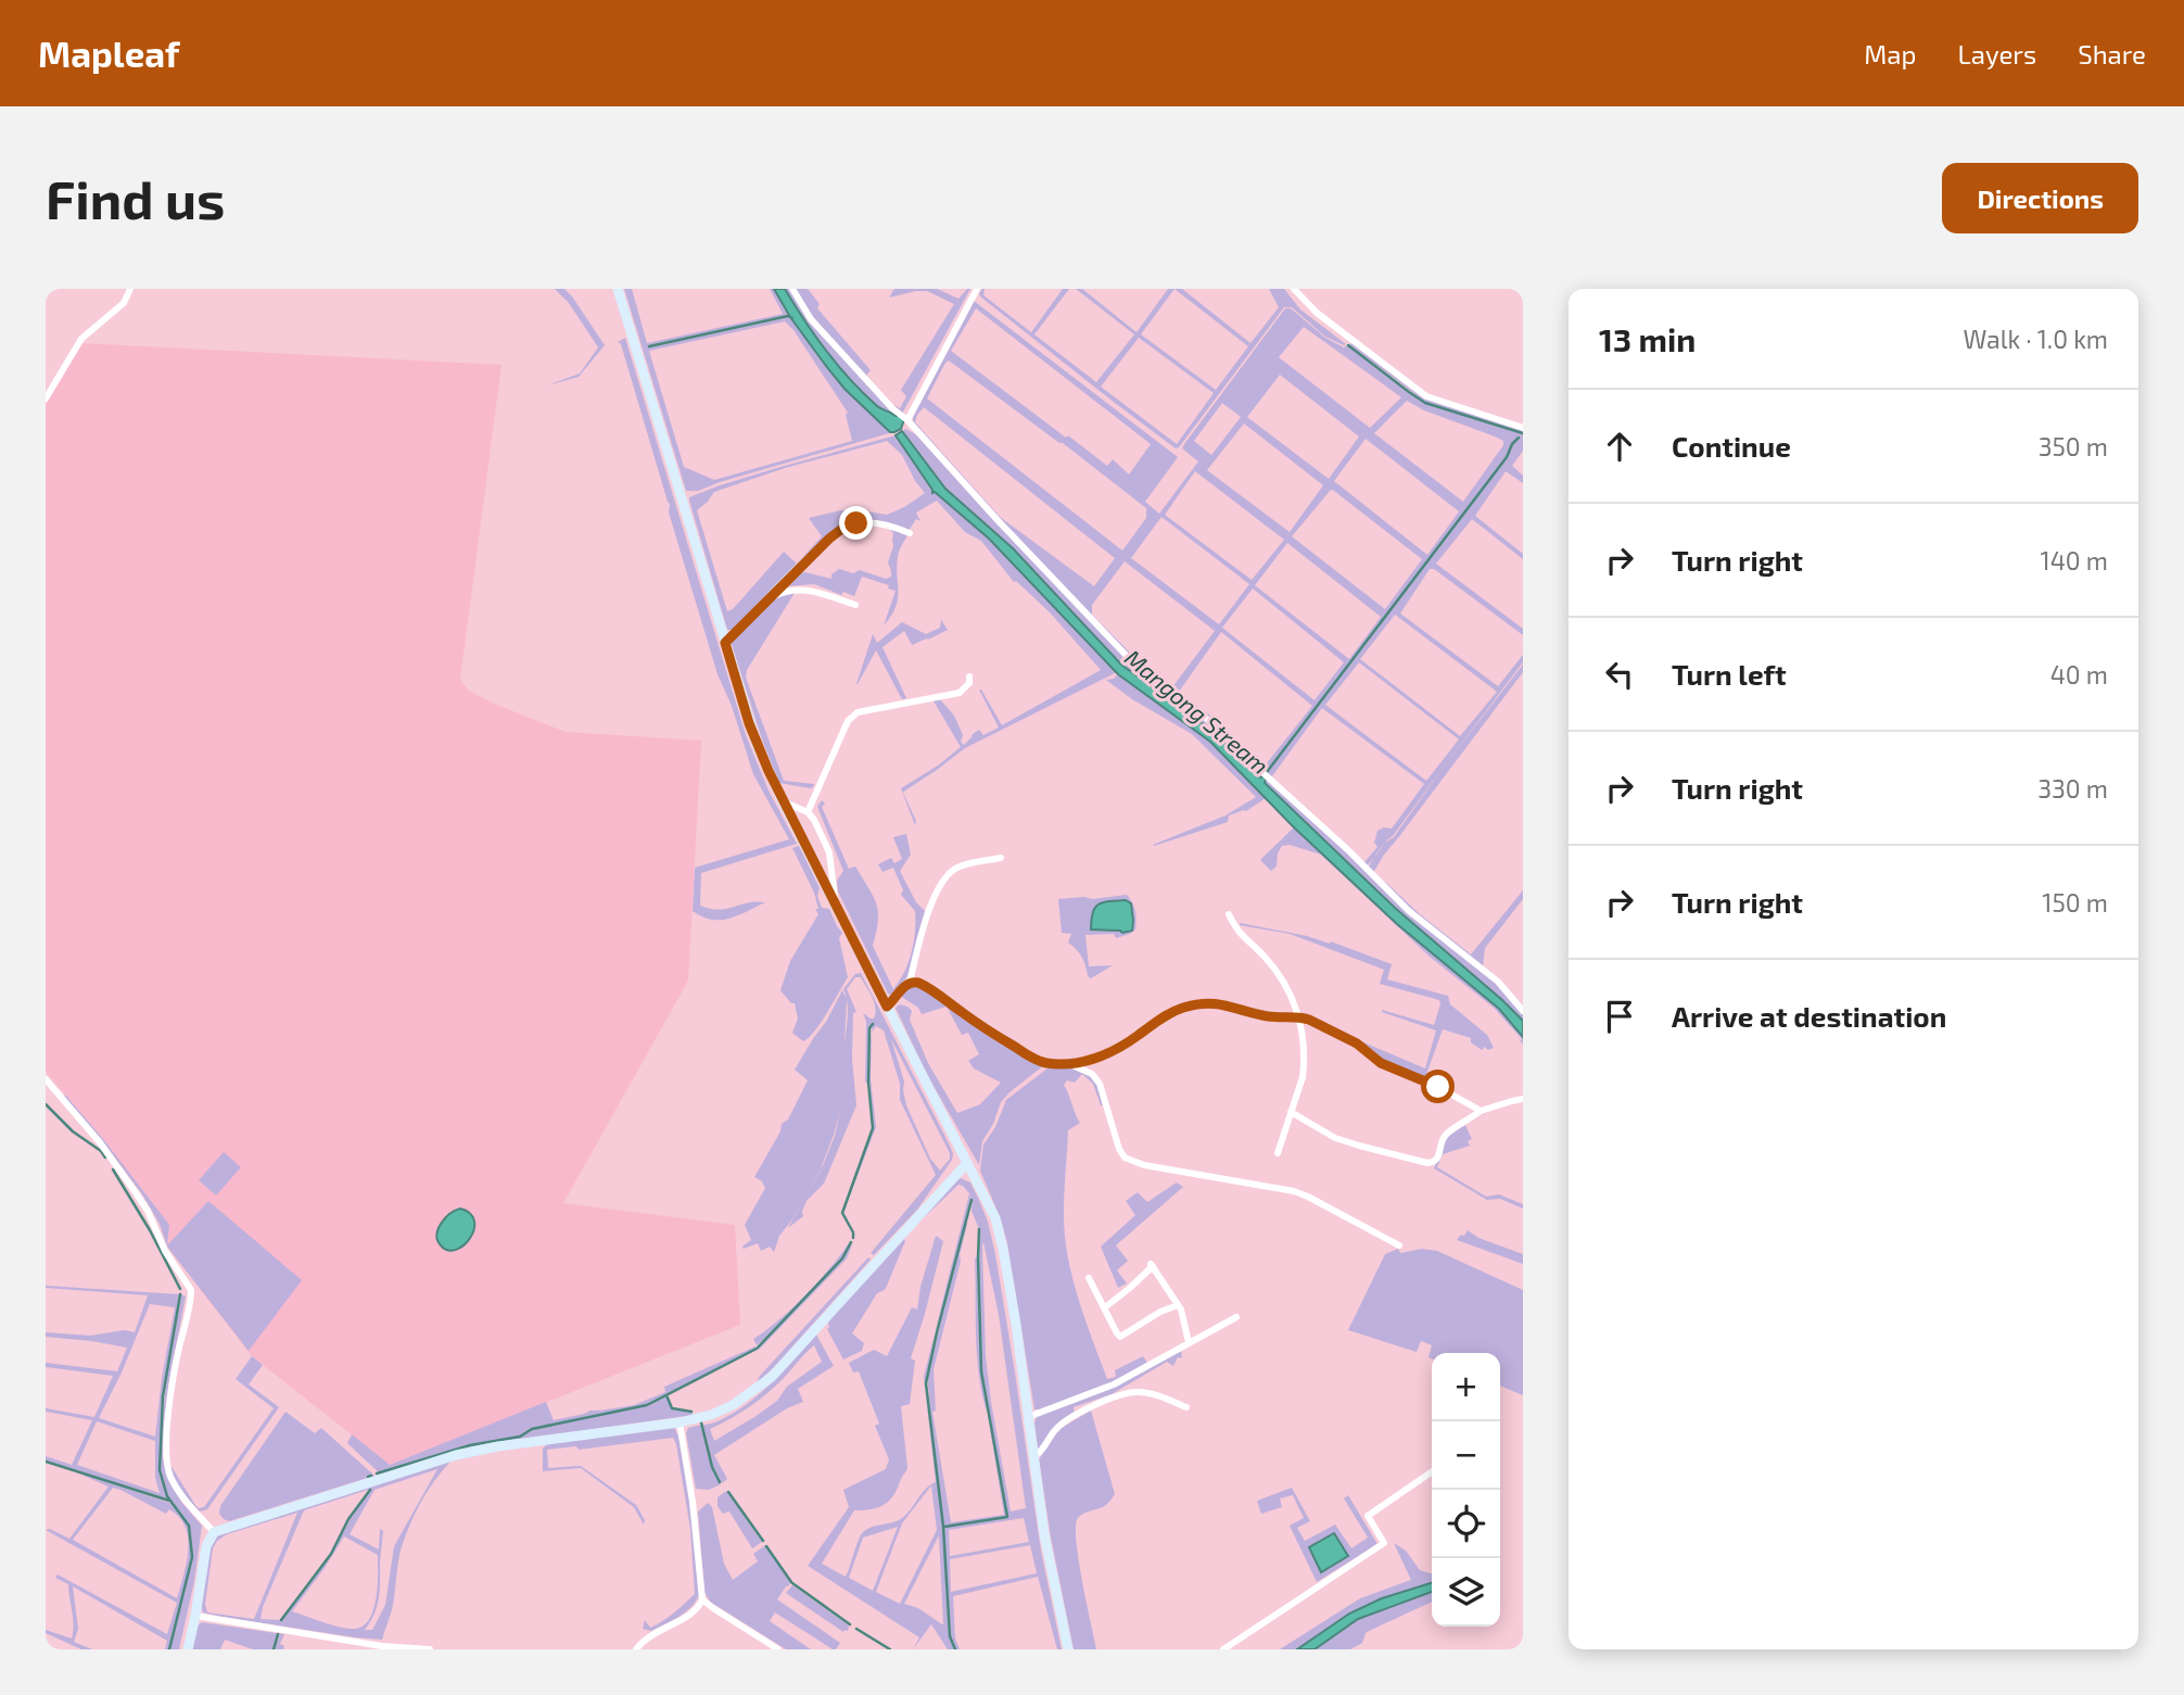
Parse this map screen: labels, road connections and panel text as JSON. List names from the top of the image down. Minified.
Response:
{"water":["Mangong Stream"],"page":{"header":"Mapleaf","nav":["Map","Layers","Share"],"buttons":"Directions","title":"Find us","heading":["13 min","Walk · 1.0 km"],"list":[["Continue","350 m"],["Turn right","140 m"],["Turn left","40 m"],["Turn right","330 m"],["Turn right","150 m"],"Arrive at destination"],"map_buttons":["+","−"]}}
